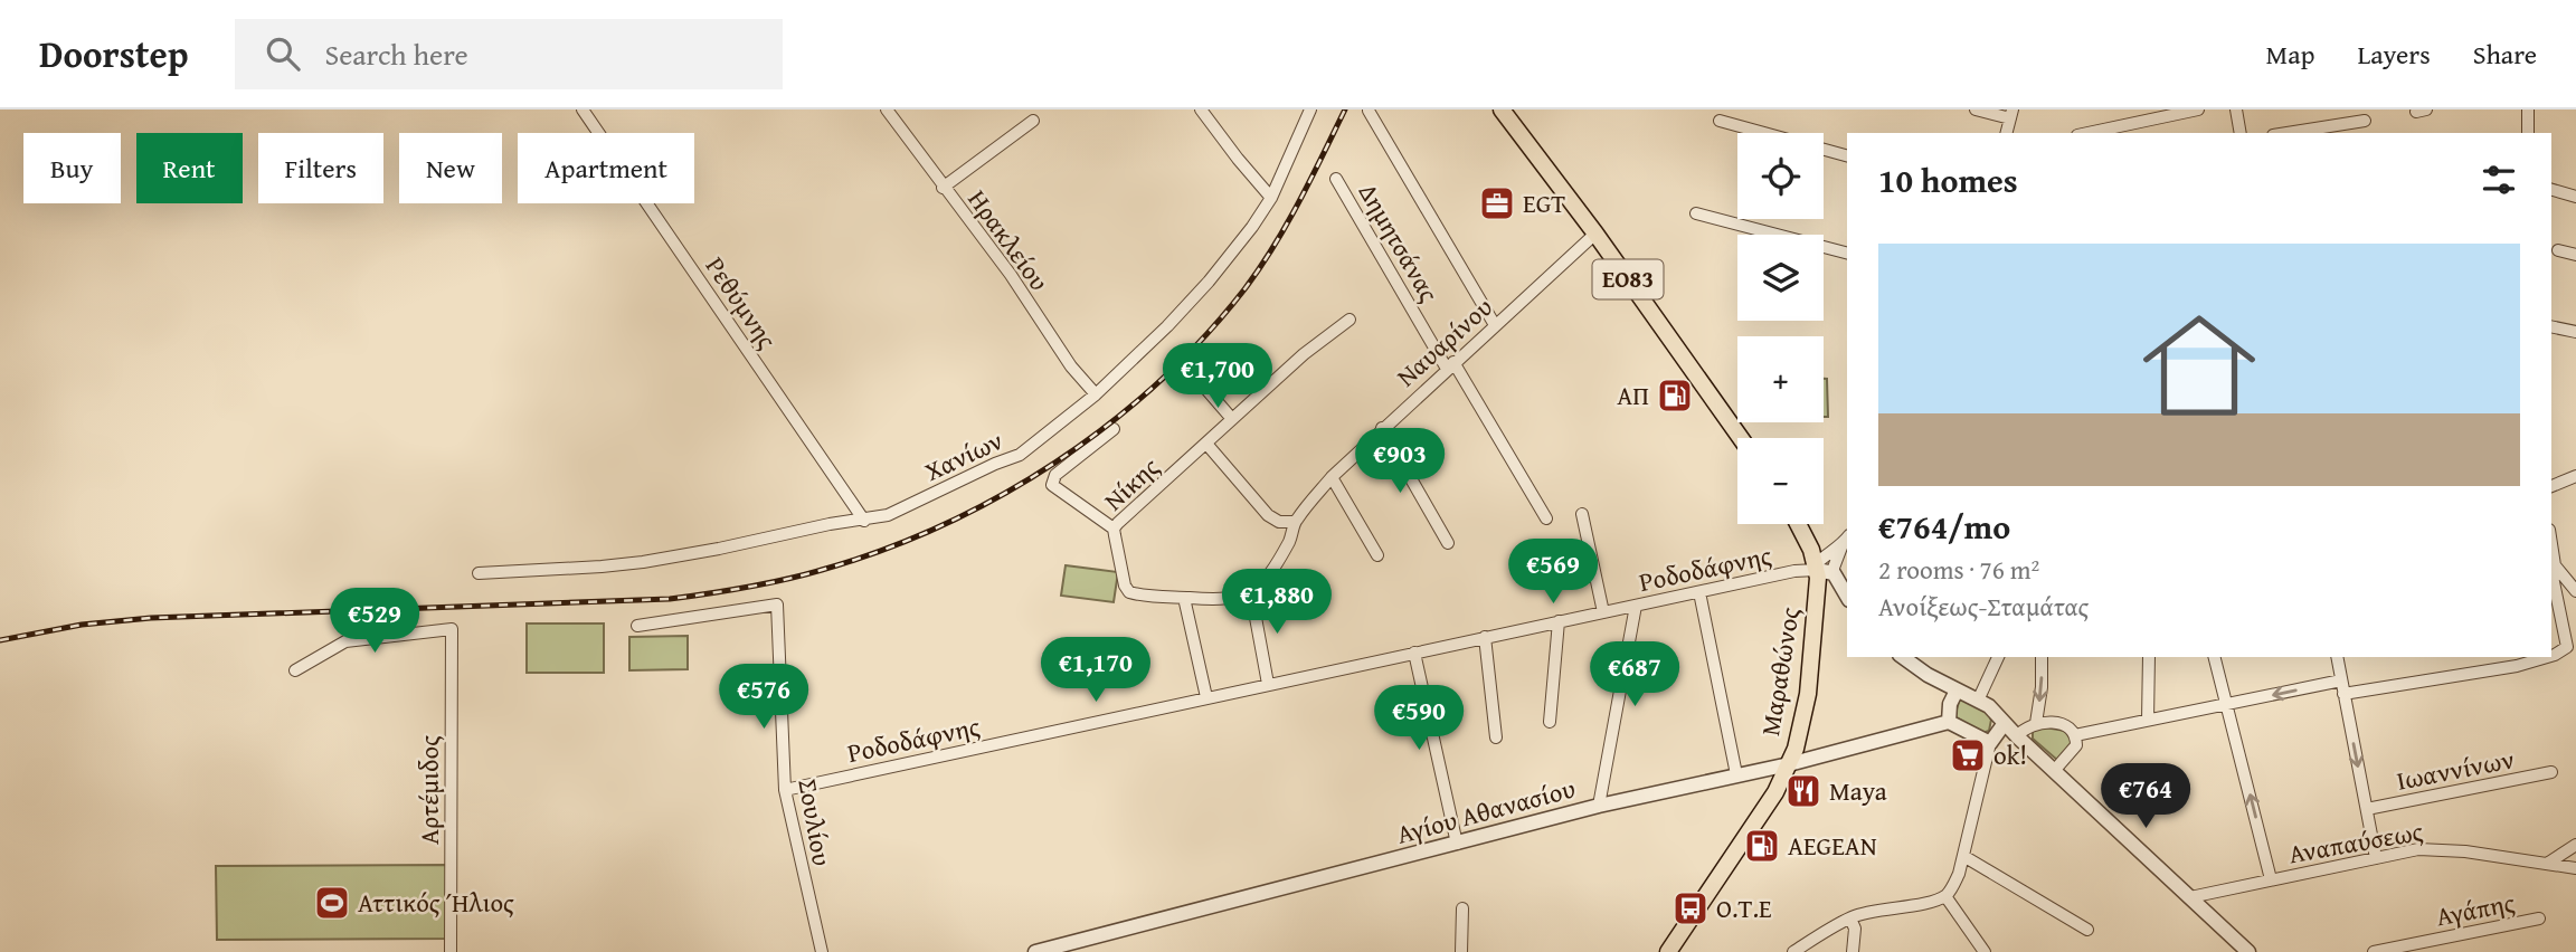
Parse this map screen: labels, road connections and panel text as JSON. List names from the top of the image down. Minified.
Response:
{"streets":{"main road":["ΕΟ83","Μαραθώνος"],"street":["Ηρακλείου","Δημητσάνας","Ρεθύμνης","Ναυαρίνου","Χανίων","Νίκης","Ροδοδάφνης","Ιωαννίνων","Αρτέμιδος","Αγίου Αθανασίου","Σουλίου","Αναπαύσεως","Αγάπης"]},"crossings":[["Ηρακλείου","Χανίων"],["Δημητσάνας","Ναυαρίνου"],["ΕΟ83","Ναυαρίνου"],["Ρεθύμνης","Χανίων"],["Ροδοδάφνης","Μαραθώνος"],["Ροδοδάφνης","Σουλίου"],["Μαραθώνος","Αγίου Αθανασίου"]],"places":{"office":["EGT"],"fuel station":["ΑΠ","AEGEAN"],"supermarket":["ok!"],"restaurant":["Maya"],"sports":["Αττικός Ήλιος"],"bus stop":["Ο.Τ.Ε"]},"page":{"header":"Doorstep","search":"Search here","nav":["Map","Layers","Share"],"map_buttons":["+","−"],"chip":["Buy","Rent","Filters","New","Apartment"],"heading":"10 homes","list":[{"name":"€764/mo","note":"2 rooms · 76 m² · Ανοίξεως-Σταμάτας"}],"price":["€1,700","€903","€569","€1,880","€529","€1,170","€687","€576","€590","€764"]}}
